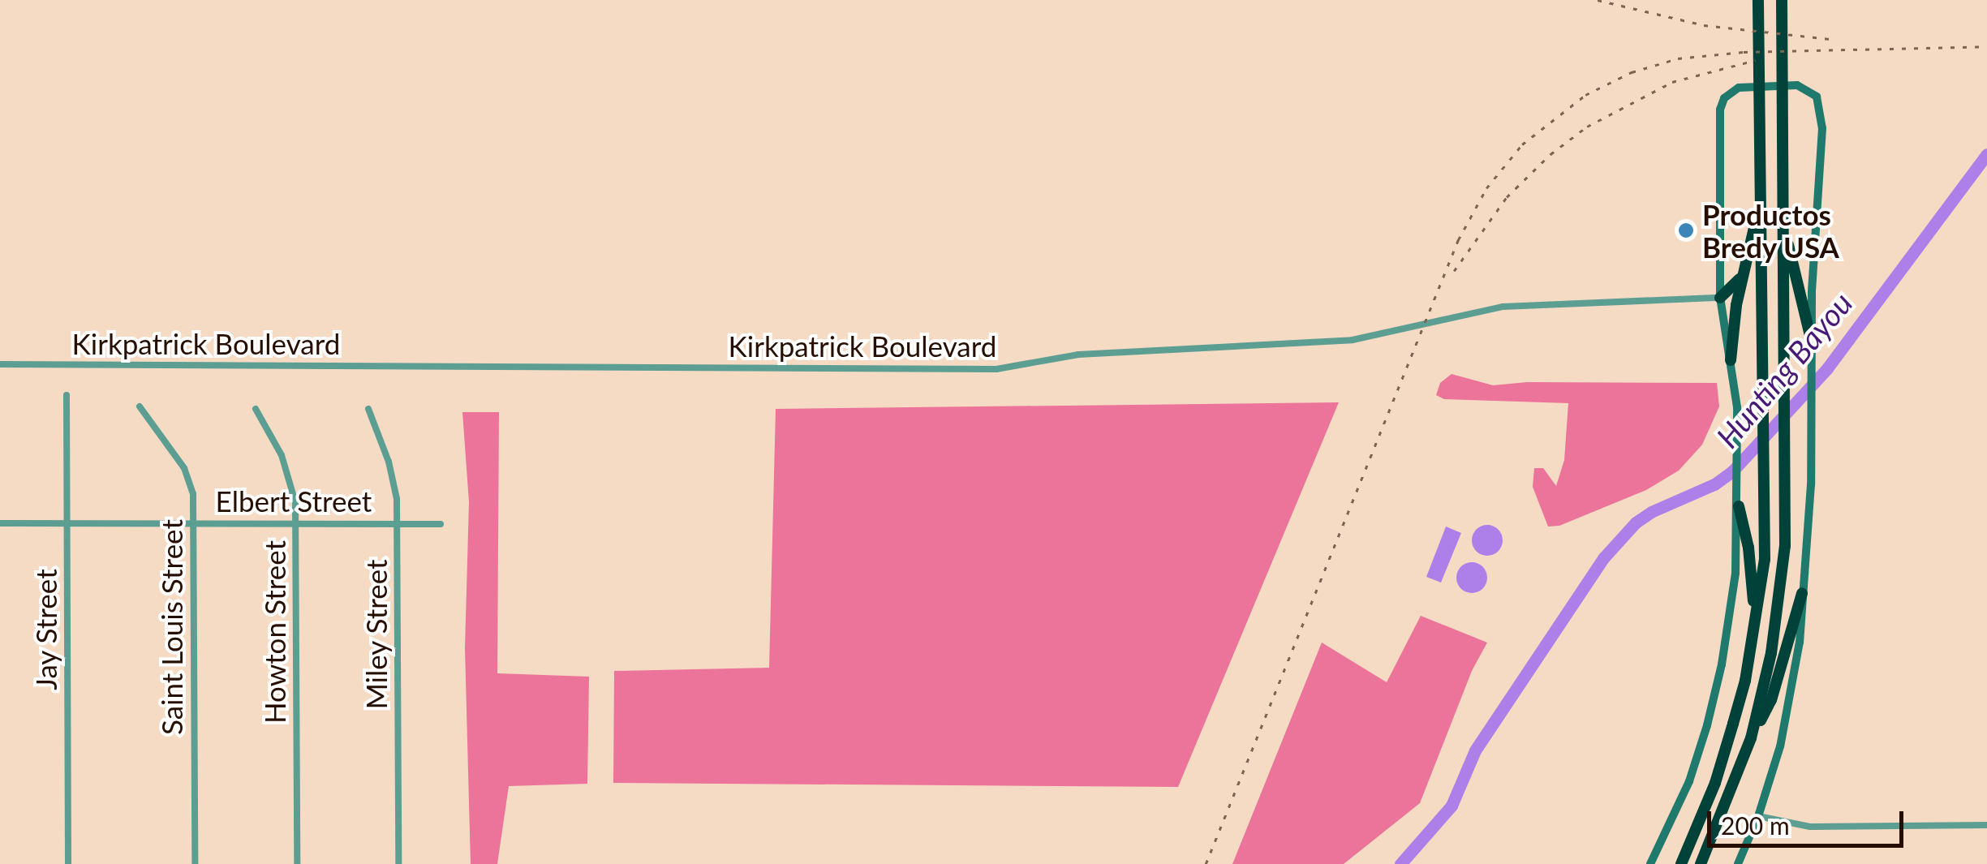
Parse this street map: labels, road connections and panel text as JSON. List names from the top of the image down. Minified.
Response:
{"streets":{"street":["Kirkpatrick Boulevard","Elbert Street","Saint Louis Street","Jay Street","Howton Street","Miley Street"]},"crossings":[["Elbert Street","Saint Louis Street"],["Elbert Street","Jay Street"],["Elbert Street","Howton Street"],["Elbert Street","Miley Street"]],"water":["Hunting Bayou"],"places":["Productos Bredy USA"],"scale_bar":"200 m"}
